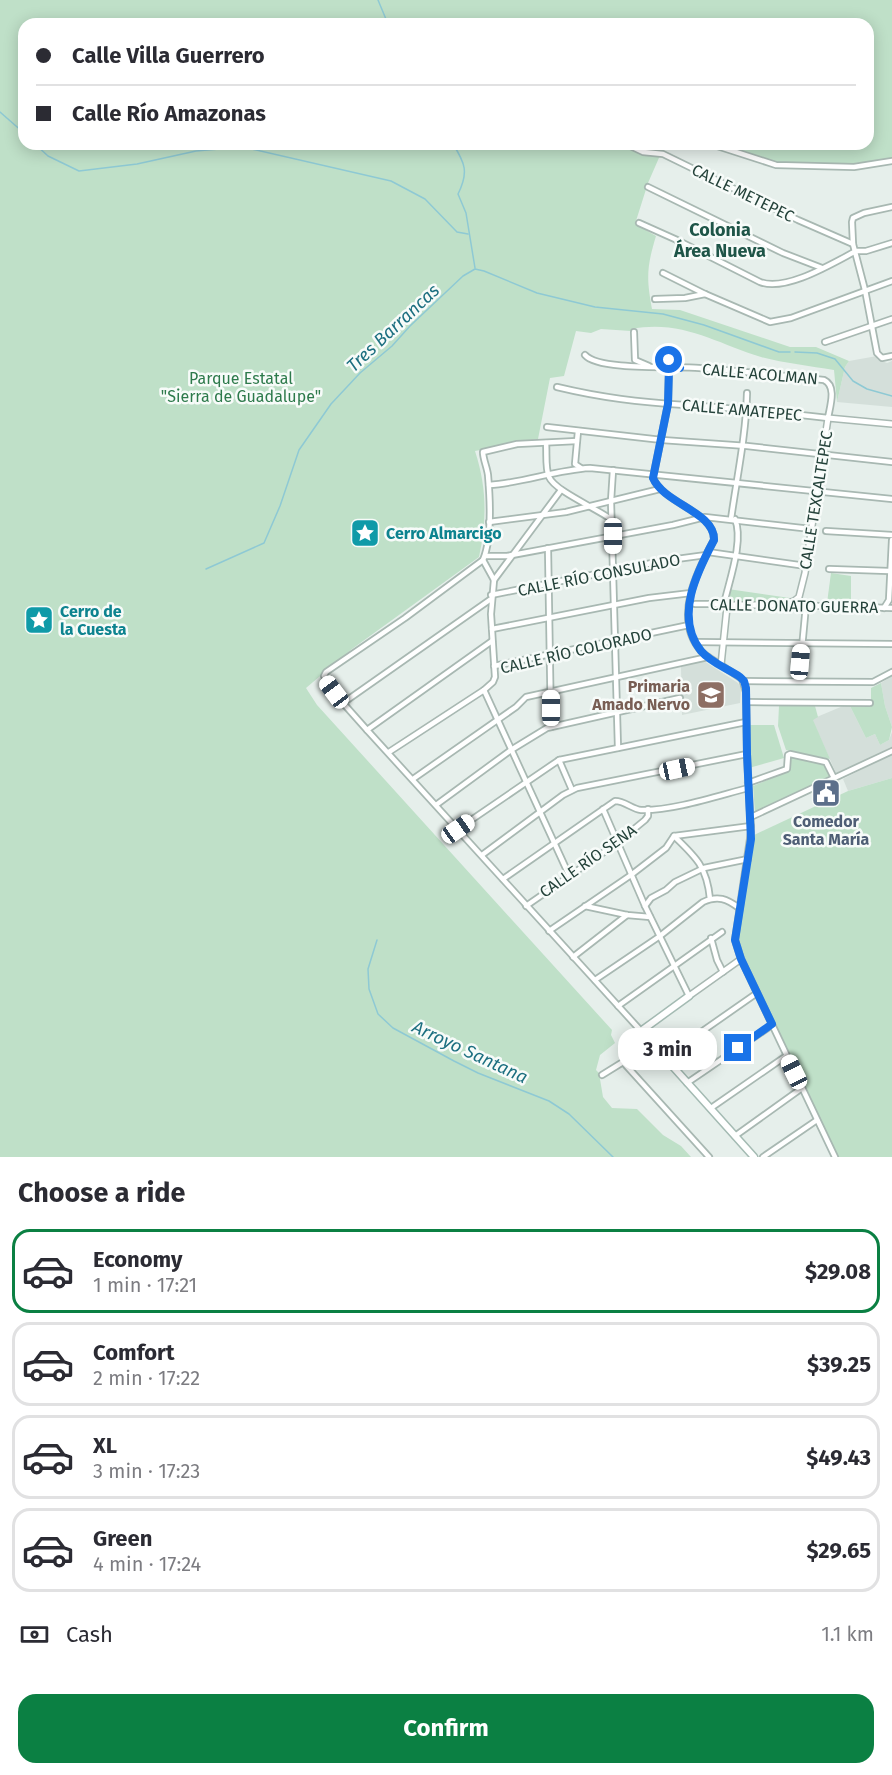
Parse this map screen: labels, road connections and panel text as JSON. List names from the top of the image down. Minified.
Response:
{"streets":{"street":["CALLE METEPEC","CALLE ACOLMAN","CALLE AMATEPEC","CALLE TEXCALTEPEC","CALLE RÍO CONSULADO","CALLE DONATO GUERRA","CALLE RÍO COLORADO","CALLE RÍO SENA"]},"crossings":[["CALLE ACOLMAN","CALLE TEXCALTEPEC"],["CALLE AMATEPEC","CALLE TEXCALTEPEC"],["CALLE TEXCALTEPEC","CALLE RÍO CONSULADO"],["CALLE TEXCALTEPEC","CALLE DONATO GUERRA"]],"districts":["Colonia Área Nueva"],"water":["Tres Barrancas","Arroyo Santana"],"parks":["Parque Estatal \"Sierra de Guadalupe\""],"places":{"place":["Cerro Almarcigo","Cerro de la Cuesta"],"school or university":["Primaria Amado Nervo"],"public building":["Comedor Santa María"]},"page":{"banner":["Calle Villa Guerrero","Calle Río Amazonas"],"bubble":"3 min","heading":"Choose a ride","list":[{"name":"Economy","note":"1 min · 17:21","value":"$29.08"},{"name":"Comfort","note":"2 min · 17:22","value":"$39.25"},{"name":"XL","note":"3 min · 17:23","value":"$49.43"},{"name":"Green","note":"4 min · 17:24","value":"$29.65"}],"pay":["Cash","1.1 km"],"buttons":"Confirm"}}
